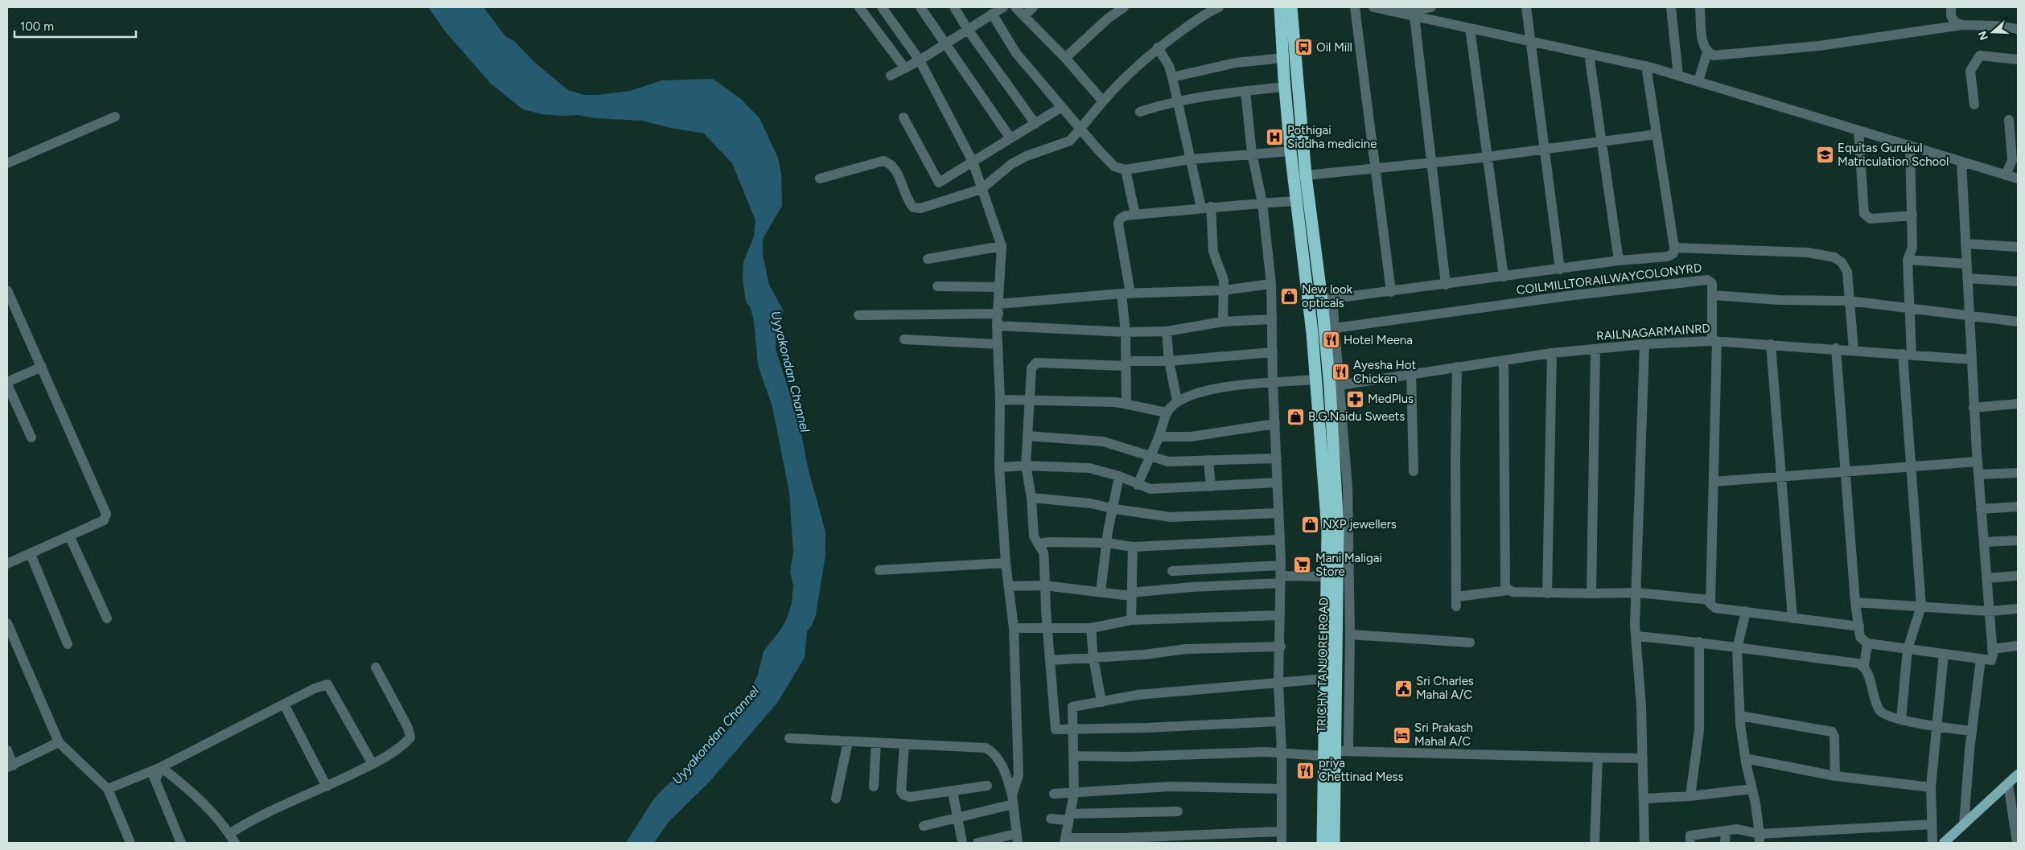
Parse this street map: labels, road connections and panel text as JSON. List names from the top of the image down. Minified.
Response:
{"streets":{"highway":["TRICHY TANJORE ROAD"],"street":["COILMILLTORAILWAYCOLONYRD","RAILNAGARMAINRD"]},"water":["Uyyakondan Channel"],"places":{"bus stop":["Oil Mill"],"hospital":["Pothigai Siddha medicine"],"school or university":["Equitas Gurukul Matriculation School"],"shop":["New look opticals","B.G.Naidu Sweets","NXP jewellers"],"restaurant":["Hotel Meena","Ayesha Hot Chicken","priya Chettinad Mess"],"pharmacy":["MedPlus"],"supermarket":["Mani Maligai Store"],"public building":["Sri Charles Mahal A/C"],"hotel":["Sri Prakash Mahal A/C"]},"scale_bar":"100 m","north":"left"}
